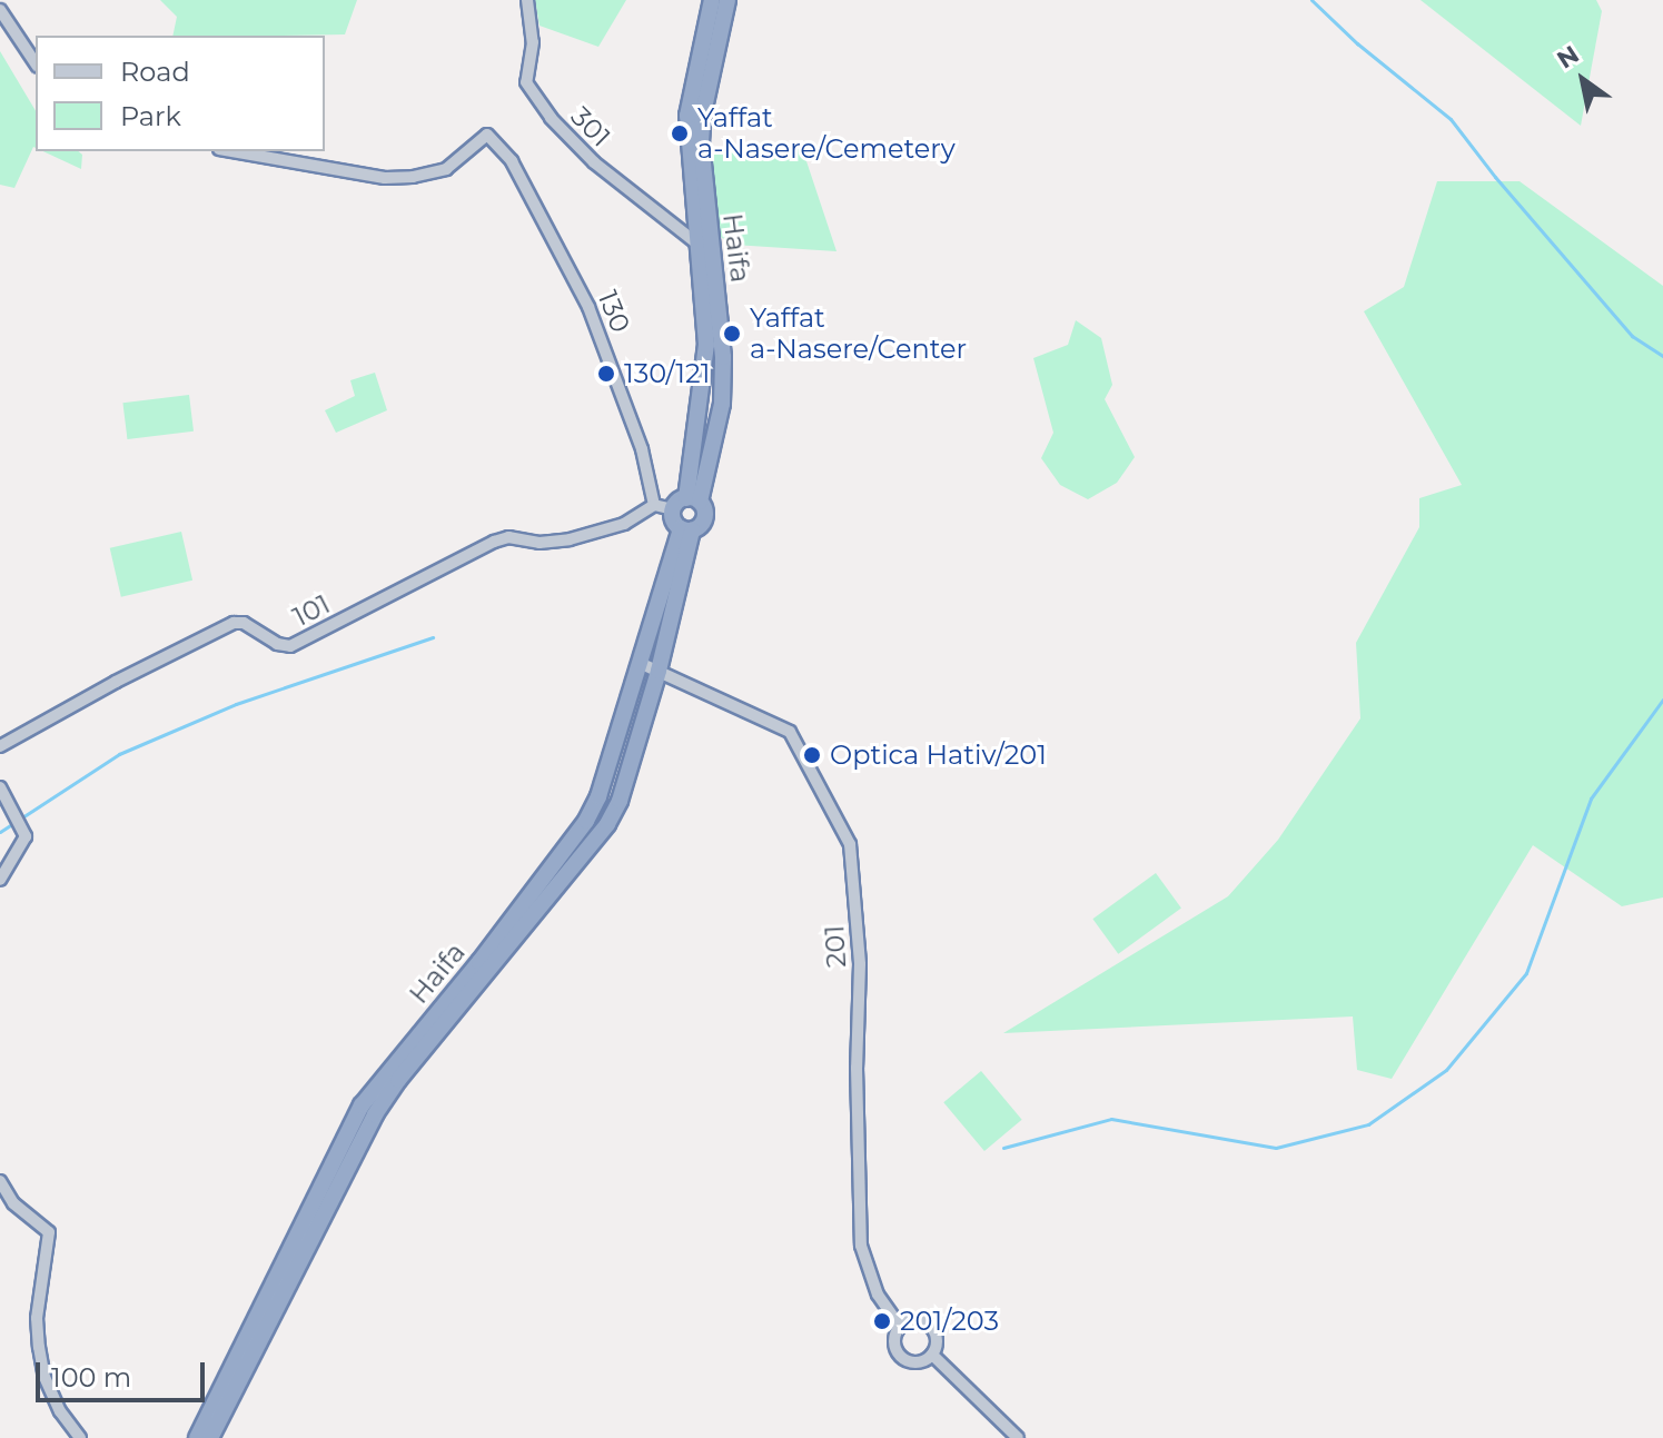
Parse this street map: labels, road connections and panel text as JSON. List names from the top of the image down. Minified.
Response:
{"streets":{"highway":["Haifa"],"street":["301","130","101","201"]},"crossings":[["301","Haifa"],["Haifa","201"],["130","101"]],"places":["Yaffat a-Nasere/Cemetery","Yaffat a-Nasere/Center","130/121","Optica Hativ/201","201/203"],"legend":["Road","Park"],"scale_bar":"100 m","north":"top left"}
